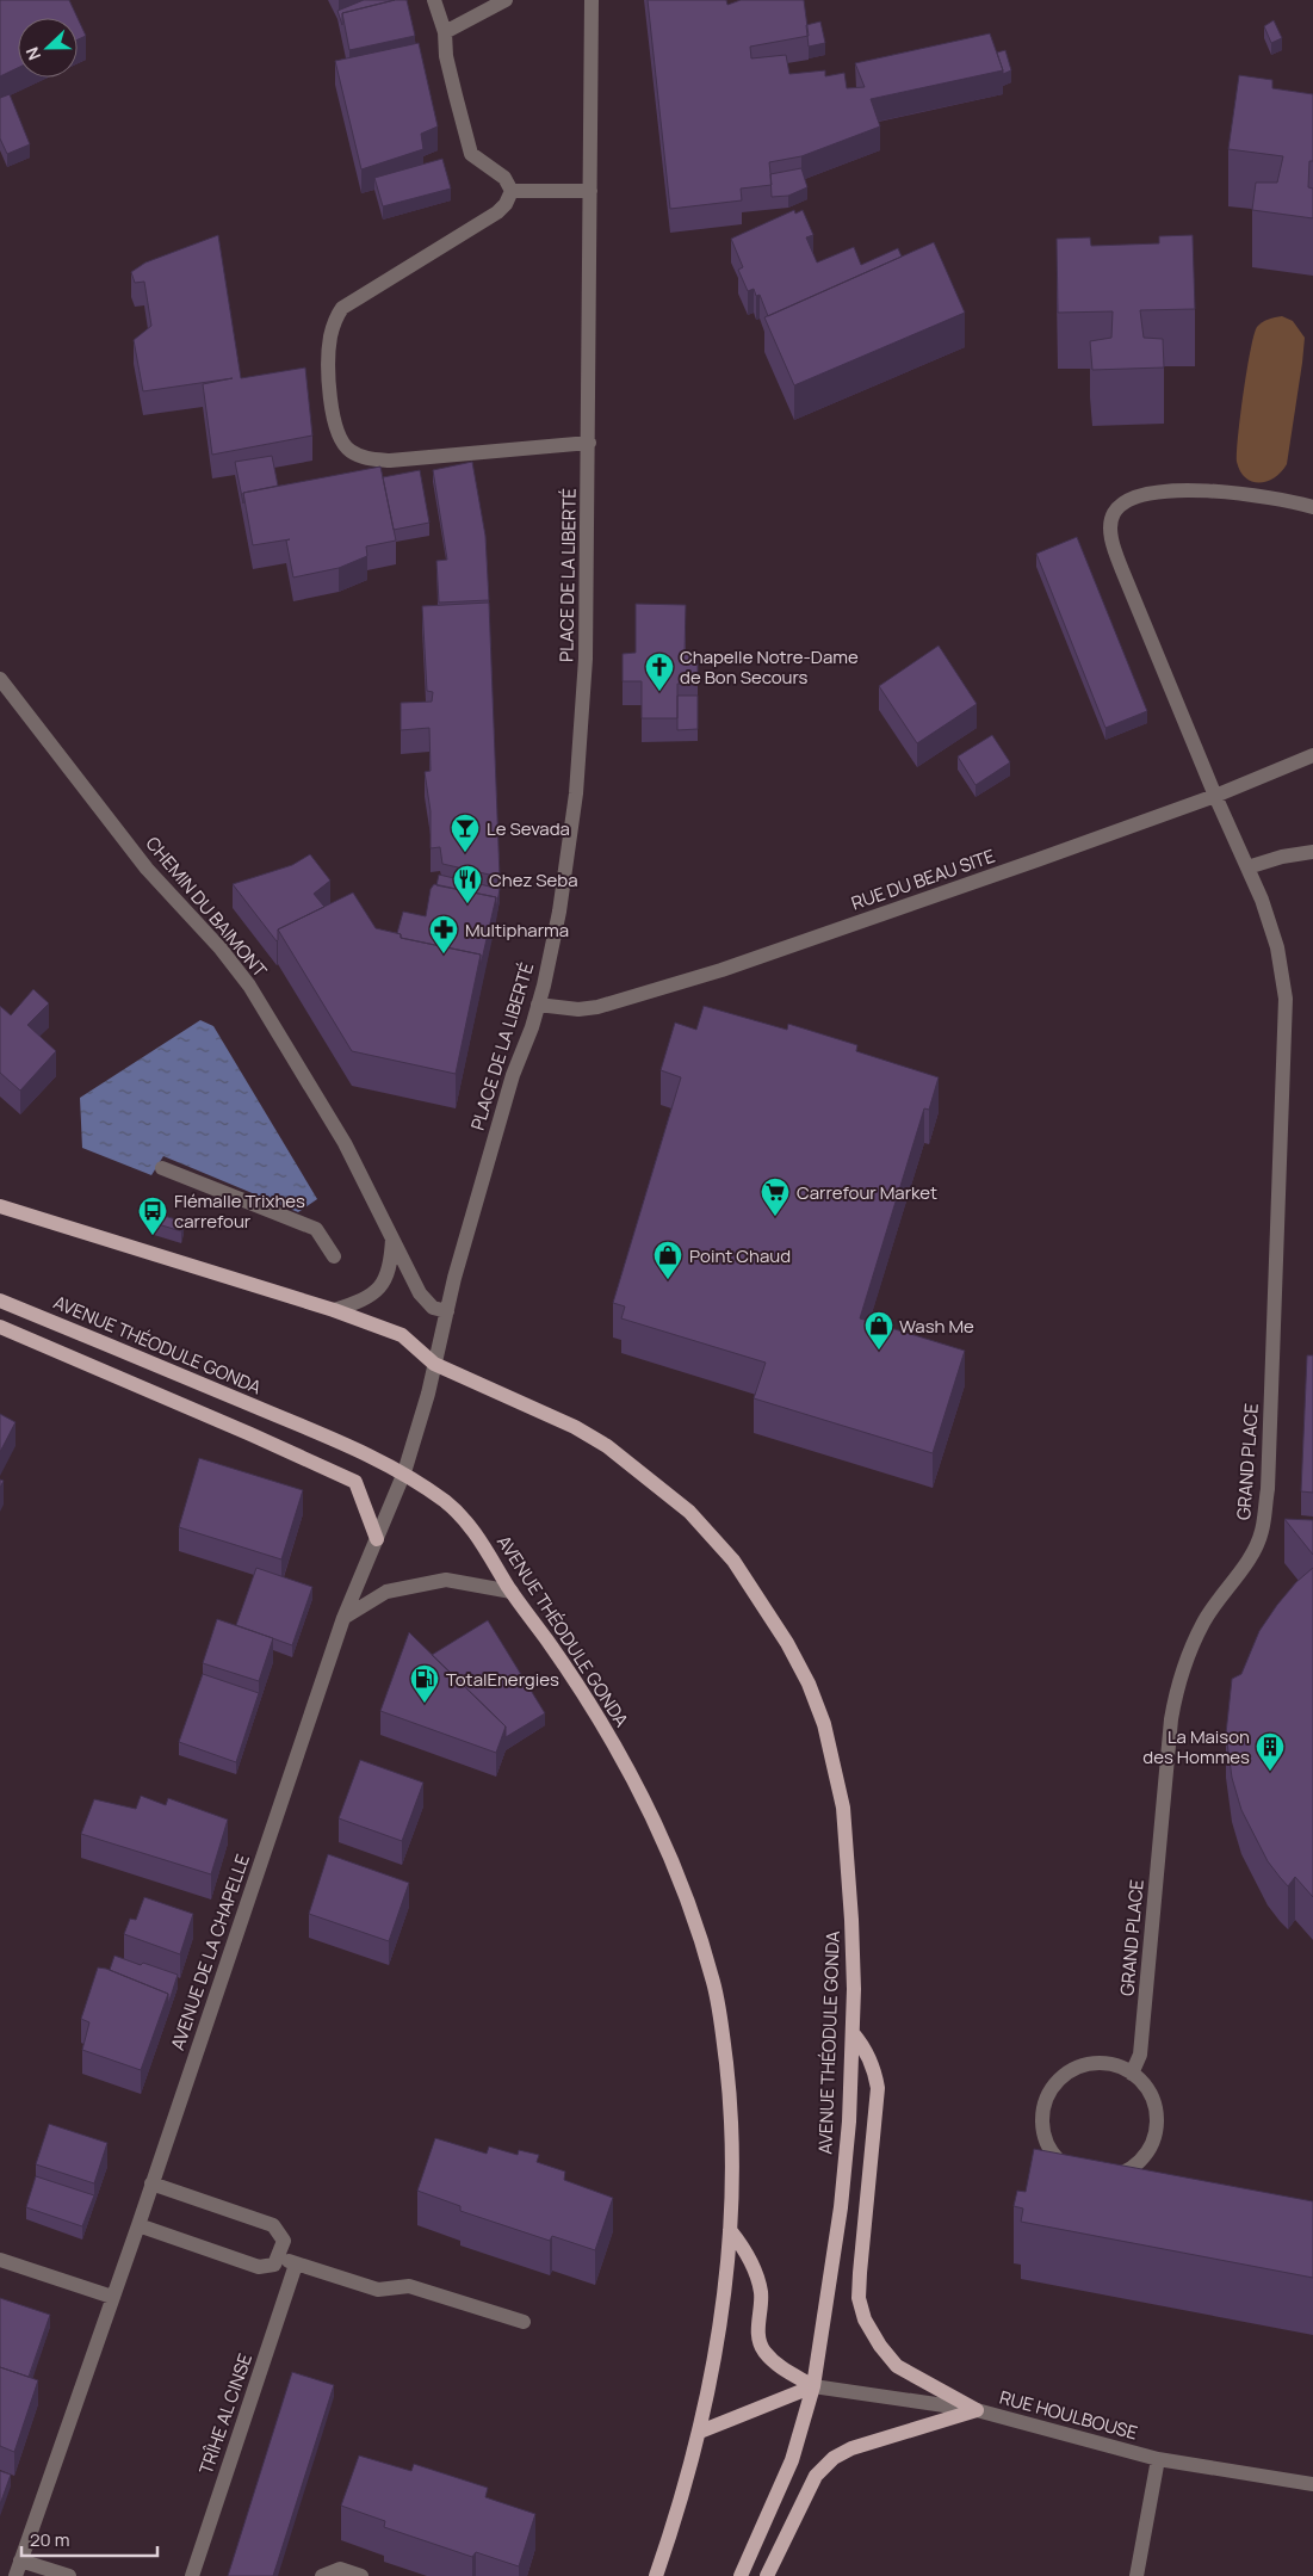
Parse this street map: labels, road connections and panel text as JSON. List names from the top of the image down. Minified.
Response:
{"streets":{"main road":["AVENUE THÉODULE GONDA"],"street":["PLACE DE LA LIBERTÉ","RUE DU BEAU SITE","CHEMIN DU BAIMONT","GRAND PLACE","AVENUE DE LA CHAPELLE","TRÎHE AL CINSE","RUE HOULBOUSE"]},"crossings":[["PLACE DE LA LIBERTÉ","RUE DU BEAU SITE"],["PLACE DE LA LIBERTÉ","CHEMIN DU BAIMONT"],["PLACE DE LA LIBERTÉ","AVENUE THÉODULE GONDA"],["PLACE DE LA LIBERTÉ","AVENUE DE LA CHAPELLE"],["RUE DU BEAU SITE","GRAND PLACE"],["AVENUE THÉODULE GONDA","AVENUE DE LA CHAPELLE"],["AVENUE THÉODULE GONDA","RUE HOULBOUSE"]],"places":{"church":["Chapelle Notre-Dame de Bon Secours"],"bar":["Le Sevada"],"restaurant":["Chez Seba"],"pharmacy":["Multipharma"],"supermarket":["Carrefour Market"],"bus stop":["Flémalle Trixhes carrefour"],"shop":["Point Chaud","Wash Me"],"fuel station":["TotalEnergies"],"building":["La Maison des Hommes"]},"scale_bar":"20 m","north":"left"}
